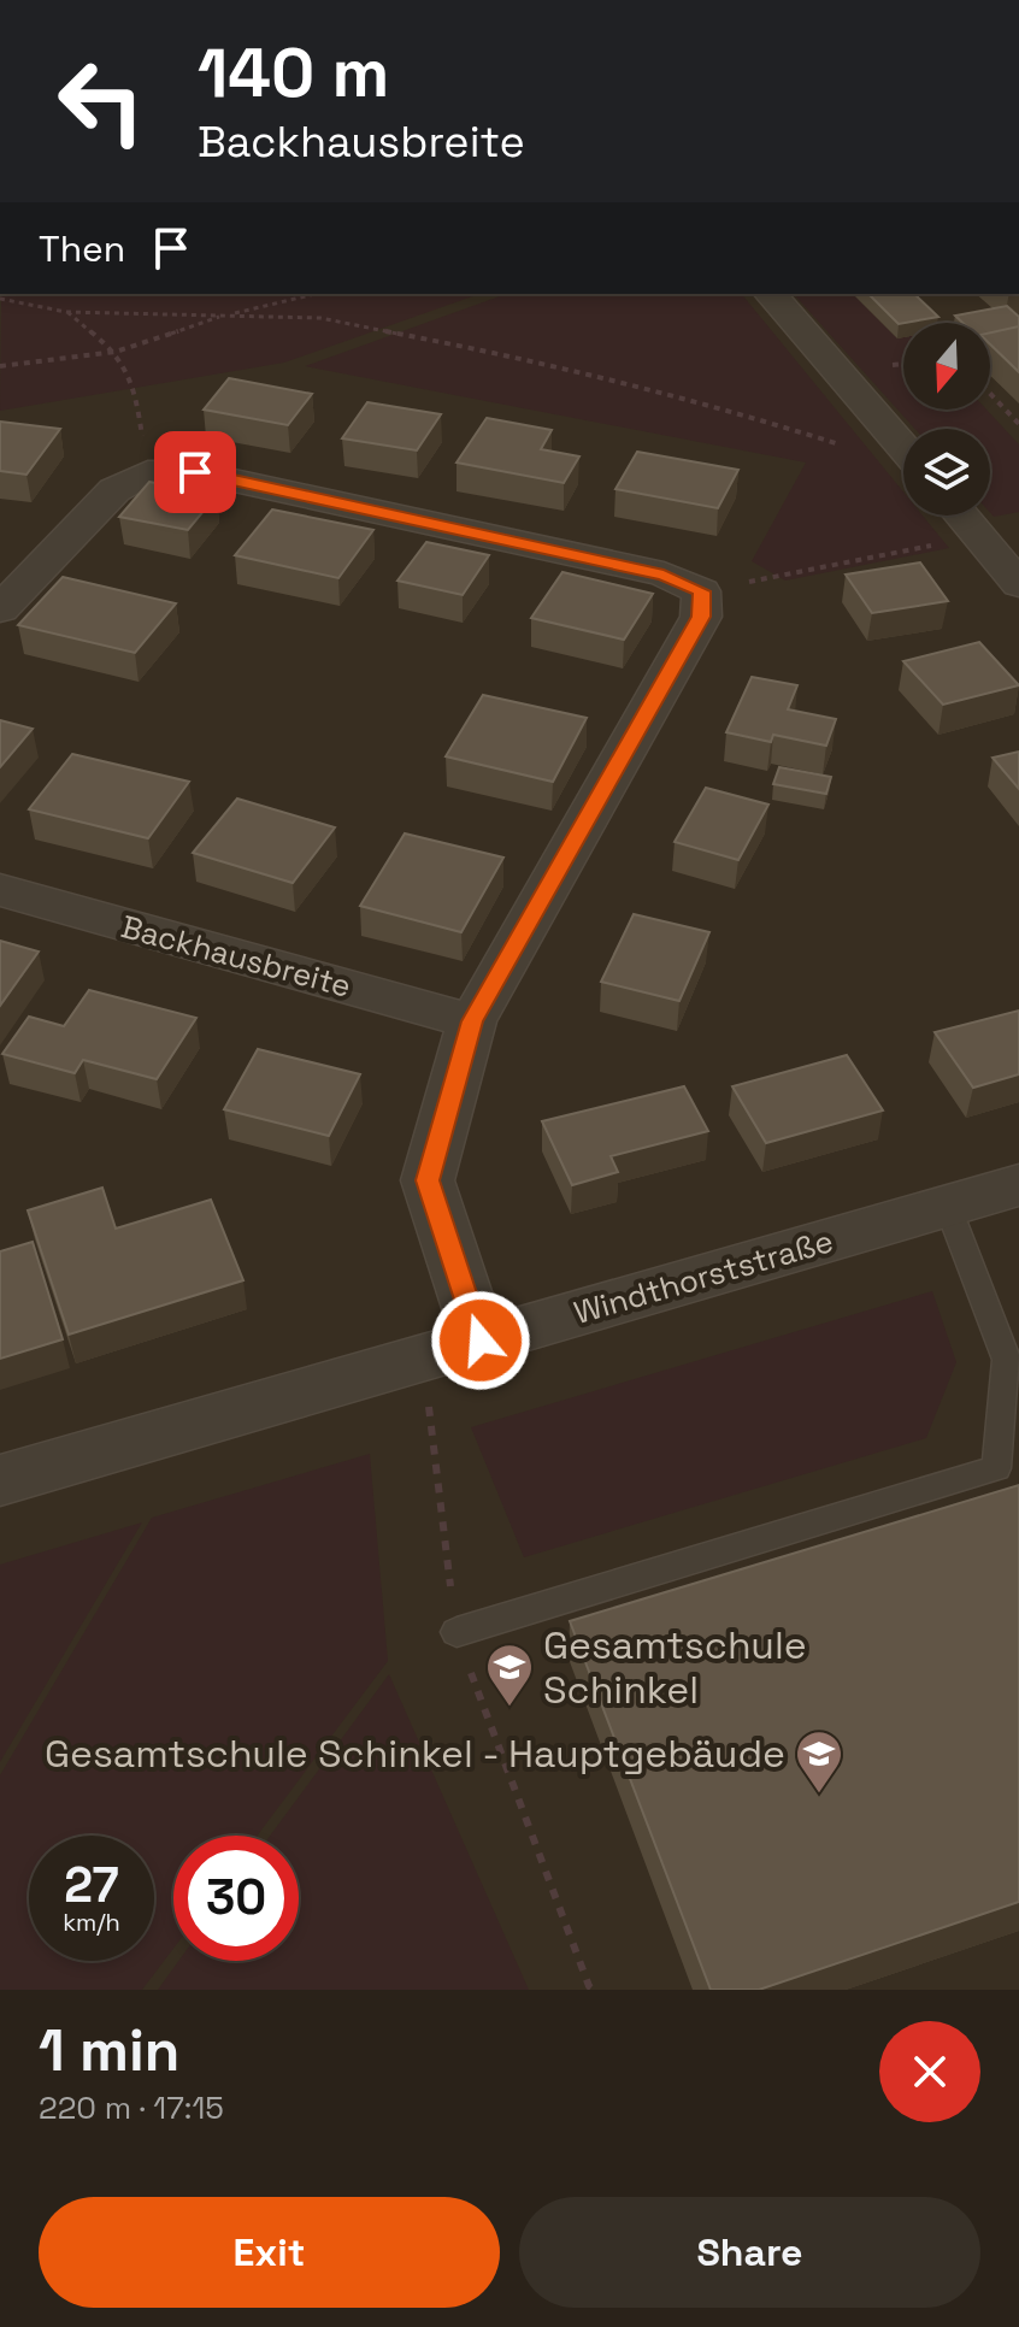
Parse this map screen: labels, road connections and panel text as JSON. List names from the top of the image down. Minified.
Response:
{"streets":{"street":["Backhausbreite","Windthorststraße"]},"places":{"school or university":["Gesamtschule Schinkel","Gesamtschule Schinkel - Hauptgebäude"]},"north":"bottom","page":{"turn":["140 m","Backhausbreite"],"then":"Then","speed":"27 km/h","limit":"30","heading":["1 min","220 m · 17:15"],"buttons":["Exit","Share"]}}
